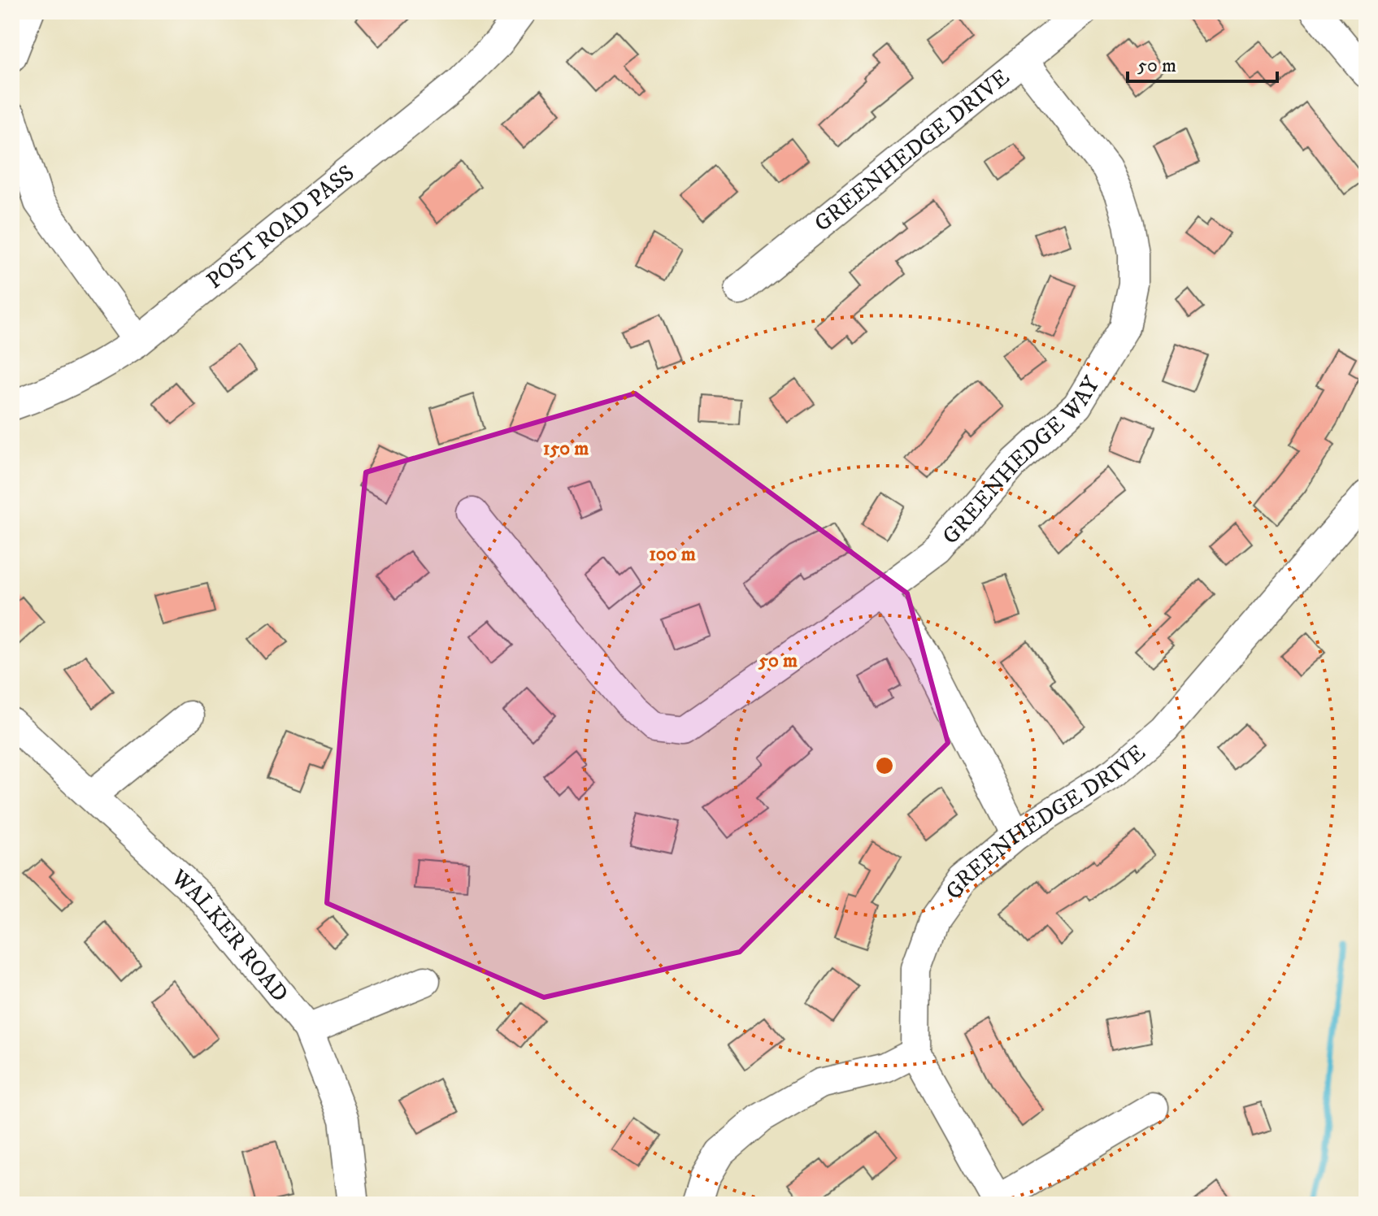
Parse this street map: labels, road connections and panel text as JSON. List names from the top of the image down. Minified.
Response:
{"streets":{"street":["GREENHEDGE DRIVE","POST ROAD PASS","GREENHEDGE WAY","WALKER ROAD"]},"crossings":[["GREENHEDGE DRIVE","GREENHEDGE WAY"]],"scale_bar":"50 m","rings":["150 m","100 m","50 m"]}
